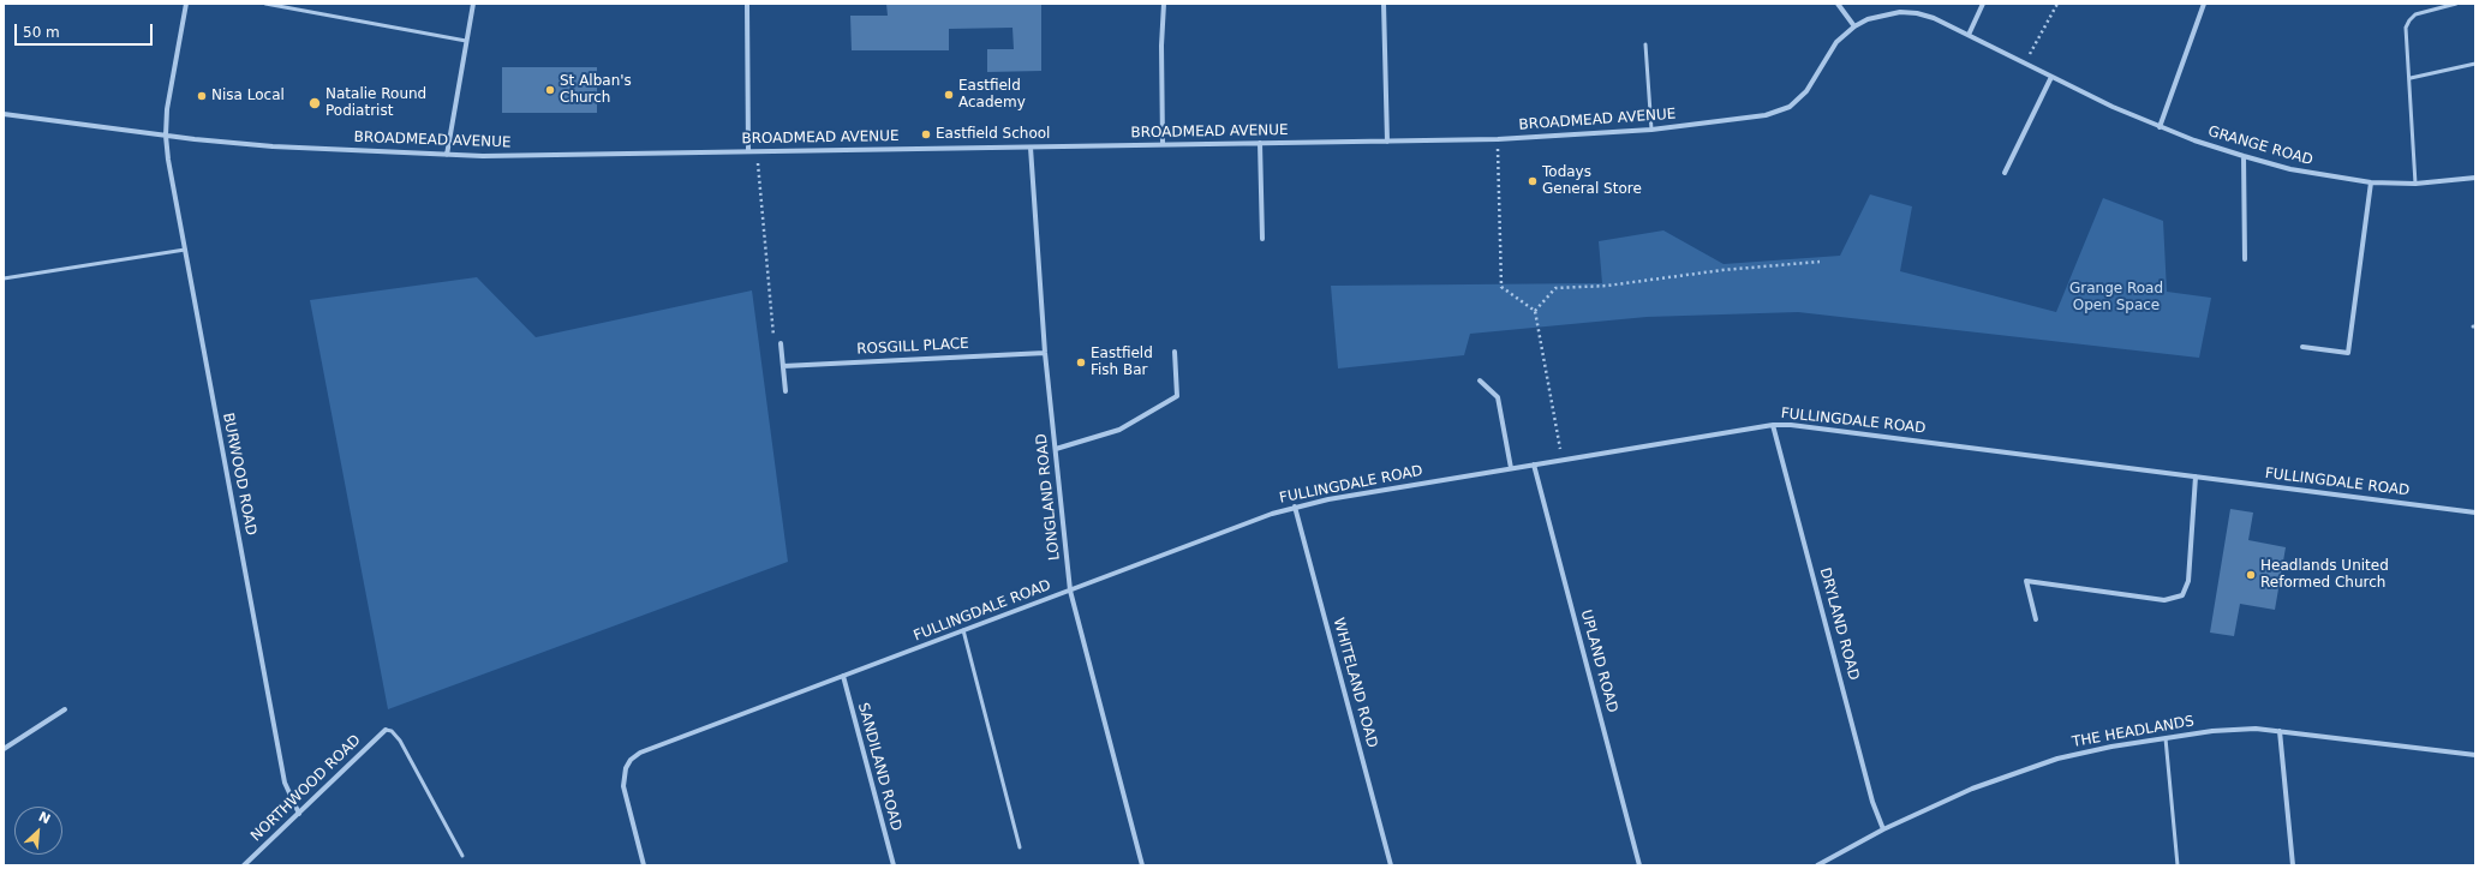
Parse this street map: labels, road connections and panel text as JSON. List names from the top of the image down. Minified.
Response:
{"streets":{"street":["BROADMEAD AVENUE","GRANGE ROAD","ROSGILL PLACE","FULLINGDALE ROAD","BURWOOD ROAD","LONGLAND ROAD","DRYLAND ROAD","UPLAND ROAD","WHITELAND ROAD","THE HEADLANDS","SANDILAND ROAD","NORTHWOOD ROAD"]},"crossings":[["BROADMEAD AVENUE","GRANGE ROAD"],["BROADMEAD AVENUE","BURWOOD ROAD"],["BROADMEAD AVENUE","LONGLAND ROAD"],["ROSGILL PLACE","LONGLAND ROAD"],["FULLINGDALE ROAD","LONGLAND ROAD"],["FULLINGDALE ROAD","DRYLAND ROAD"],["FULLINGDALE ROAD","UPLAND ROAD"],["FULLINGDALE ROAD","WHITELAND ROAD"],["FULLINGDALE ROAD","SANDILAND ROAD"],["BURWOOD ROAD","NORTHWOOD ROAD"],["DRYLAND ROAD","THE HEADLANDS"]],"parks":["Grange Road Open Space"],"places":["St Alban's Church","Eastfield Academy","Nisa Local","Natalie Round Podiatrist","Eastfield School","Todays General Store","Eastfield Fish Bar","Headlands United Reformed Church"],"scale_bar":"50 m","north":"top right"}
